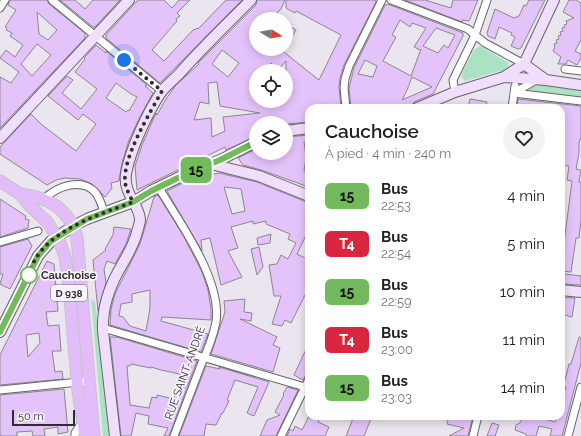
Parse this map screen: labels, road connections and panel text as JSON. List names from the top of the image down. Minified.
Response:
{"streets":{"main road":["D 938"],"street":["RUE SAINT-ANDRÉ"]},"places":["Cauchoise"],"lines":["bus line 15"],"scale_bar":"50 m","north":"right","page":{"on_map":"15","heading":["Cauchoise","À pied · 4 min · 240 m"],"list":[{"mark":"15","name":"Bus","note":"22:53","value":"4 min"},{"mark":"T4","name":"Bus","note":"22:54","value":"5 min"},{"mark":"15","name":"Bus","note":"22:59","value":"10 min"},{"mark":"T4","name":"Bus","note":"23:00","value":"11 min"},{"mark":"15","name":"Bus","note":"23:03","value":"14 min"}],"scale":"50 m"}}
